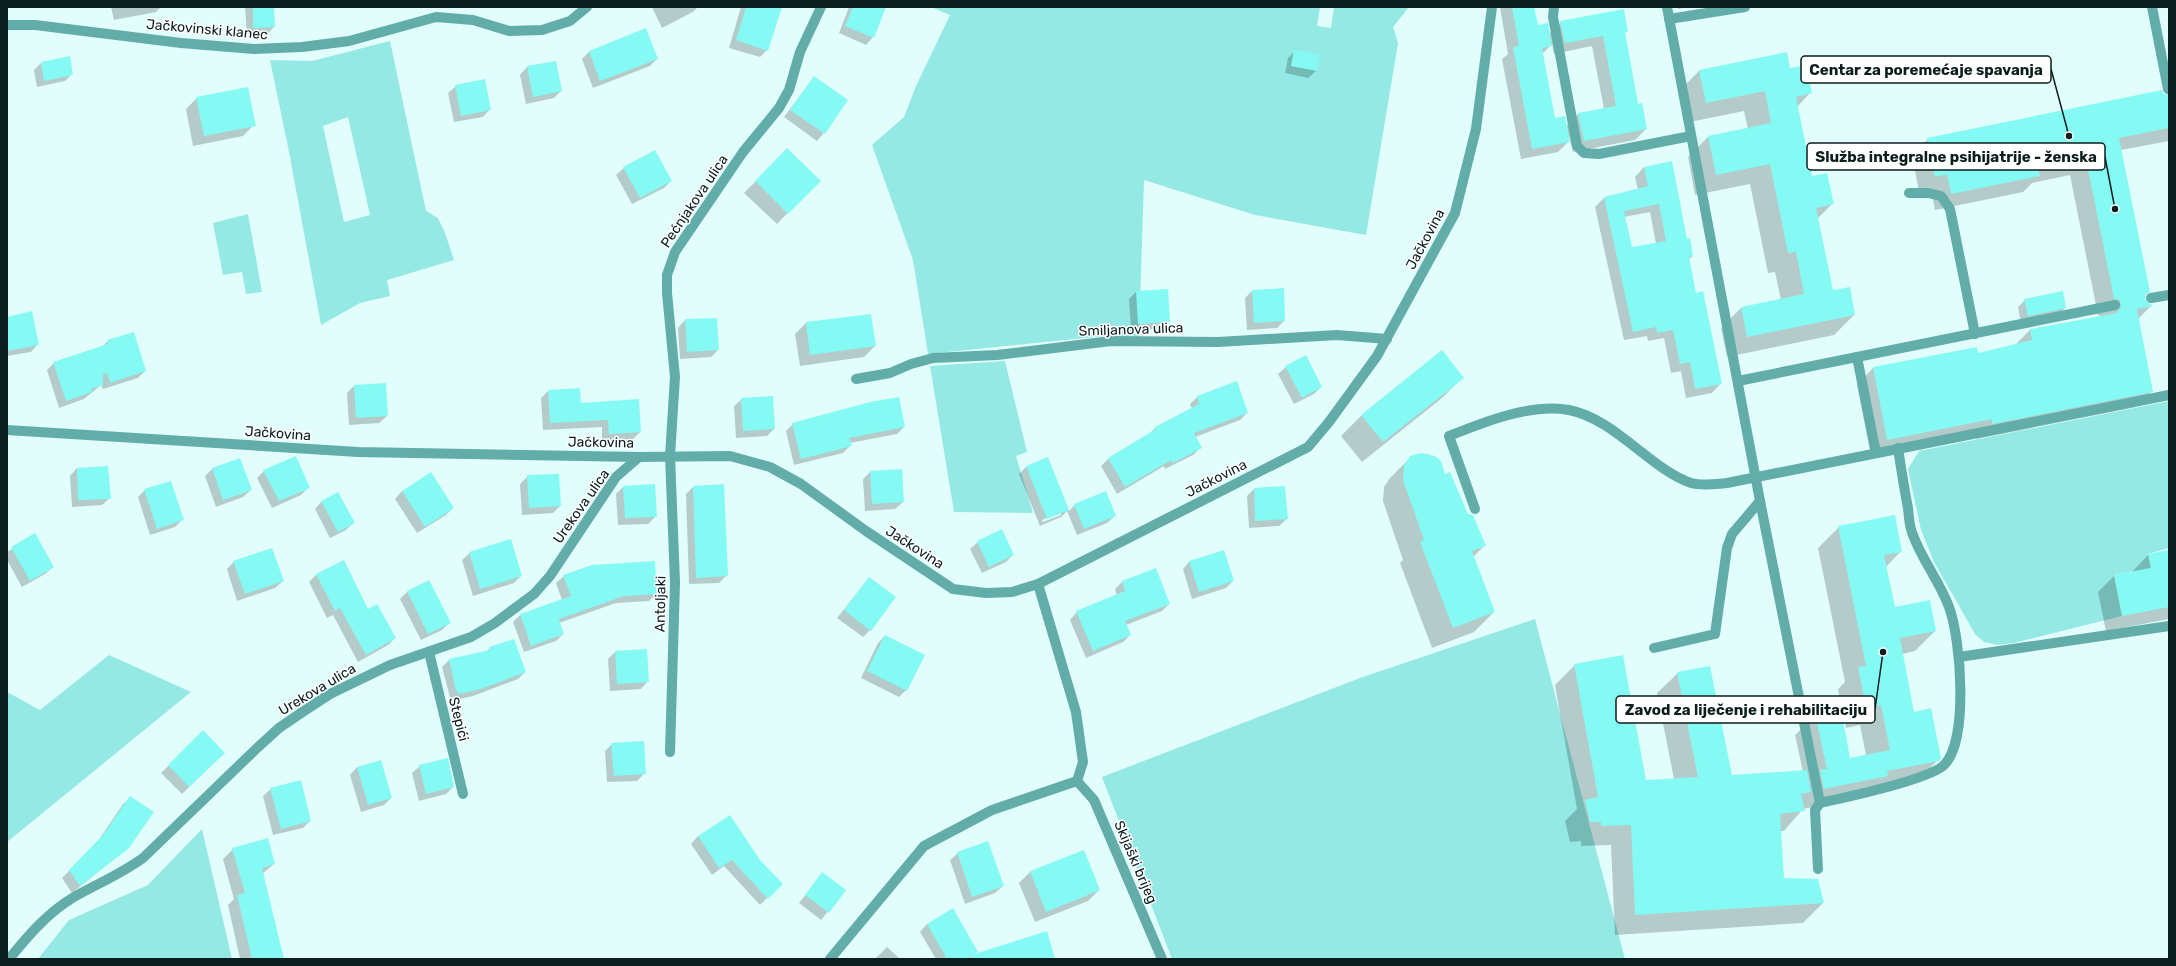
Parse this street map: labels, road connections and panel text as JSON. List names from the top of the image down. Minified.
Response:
{"streets":{"street":["Jačkovinski klanec","Pećnjakova ulica","Jačkovina","Smiljanova ulica","Urekova ulica","Antoljaki","Stepići","Skijaški brijeg"]},"crossings":[["Pećnjakova ulica","Jačkovina"],["Pećnjakova ulica","Antoljaki"],["Jačkovina","Smiljanova ulica"],["Jačkovina","Urekova ulica"],["Jačkovina","Antoljaki"],["Urekova ulica","Stepići"]],"places":["Centar za poremećaje spavanja","Služba integralne psihijatrije - ženska","Zavod za liječenje i rehabilitaciju"]}
